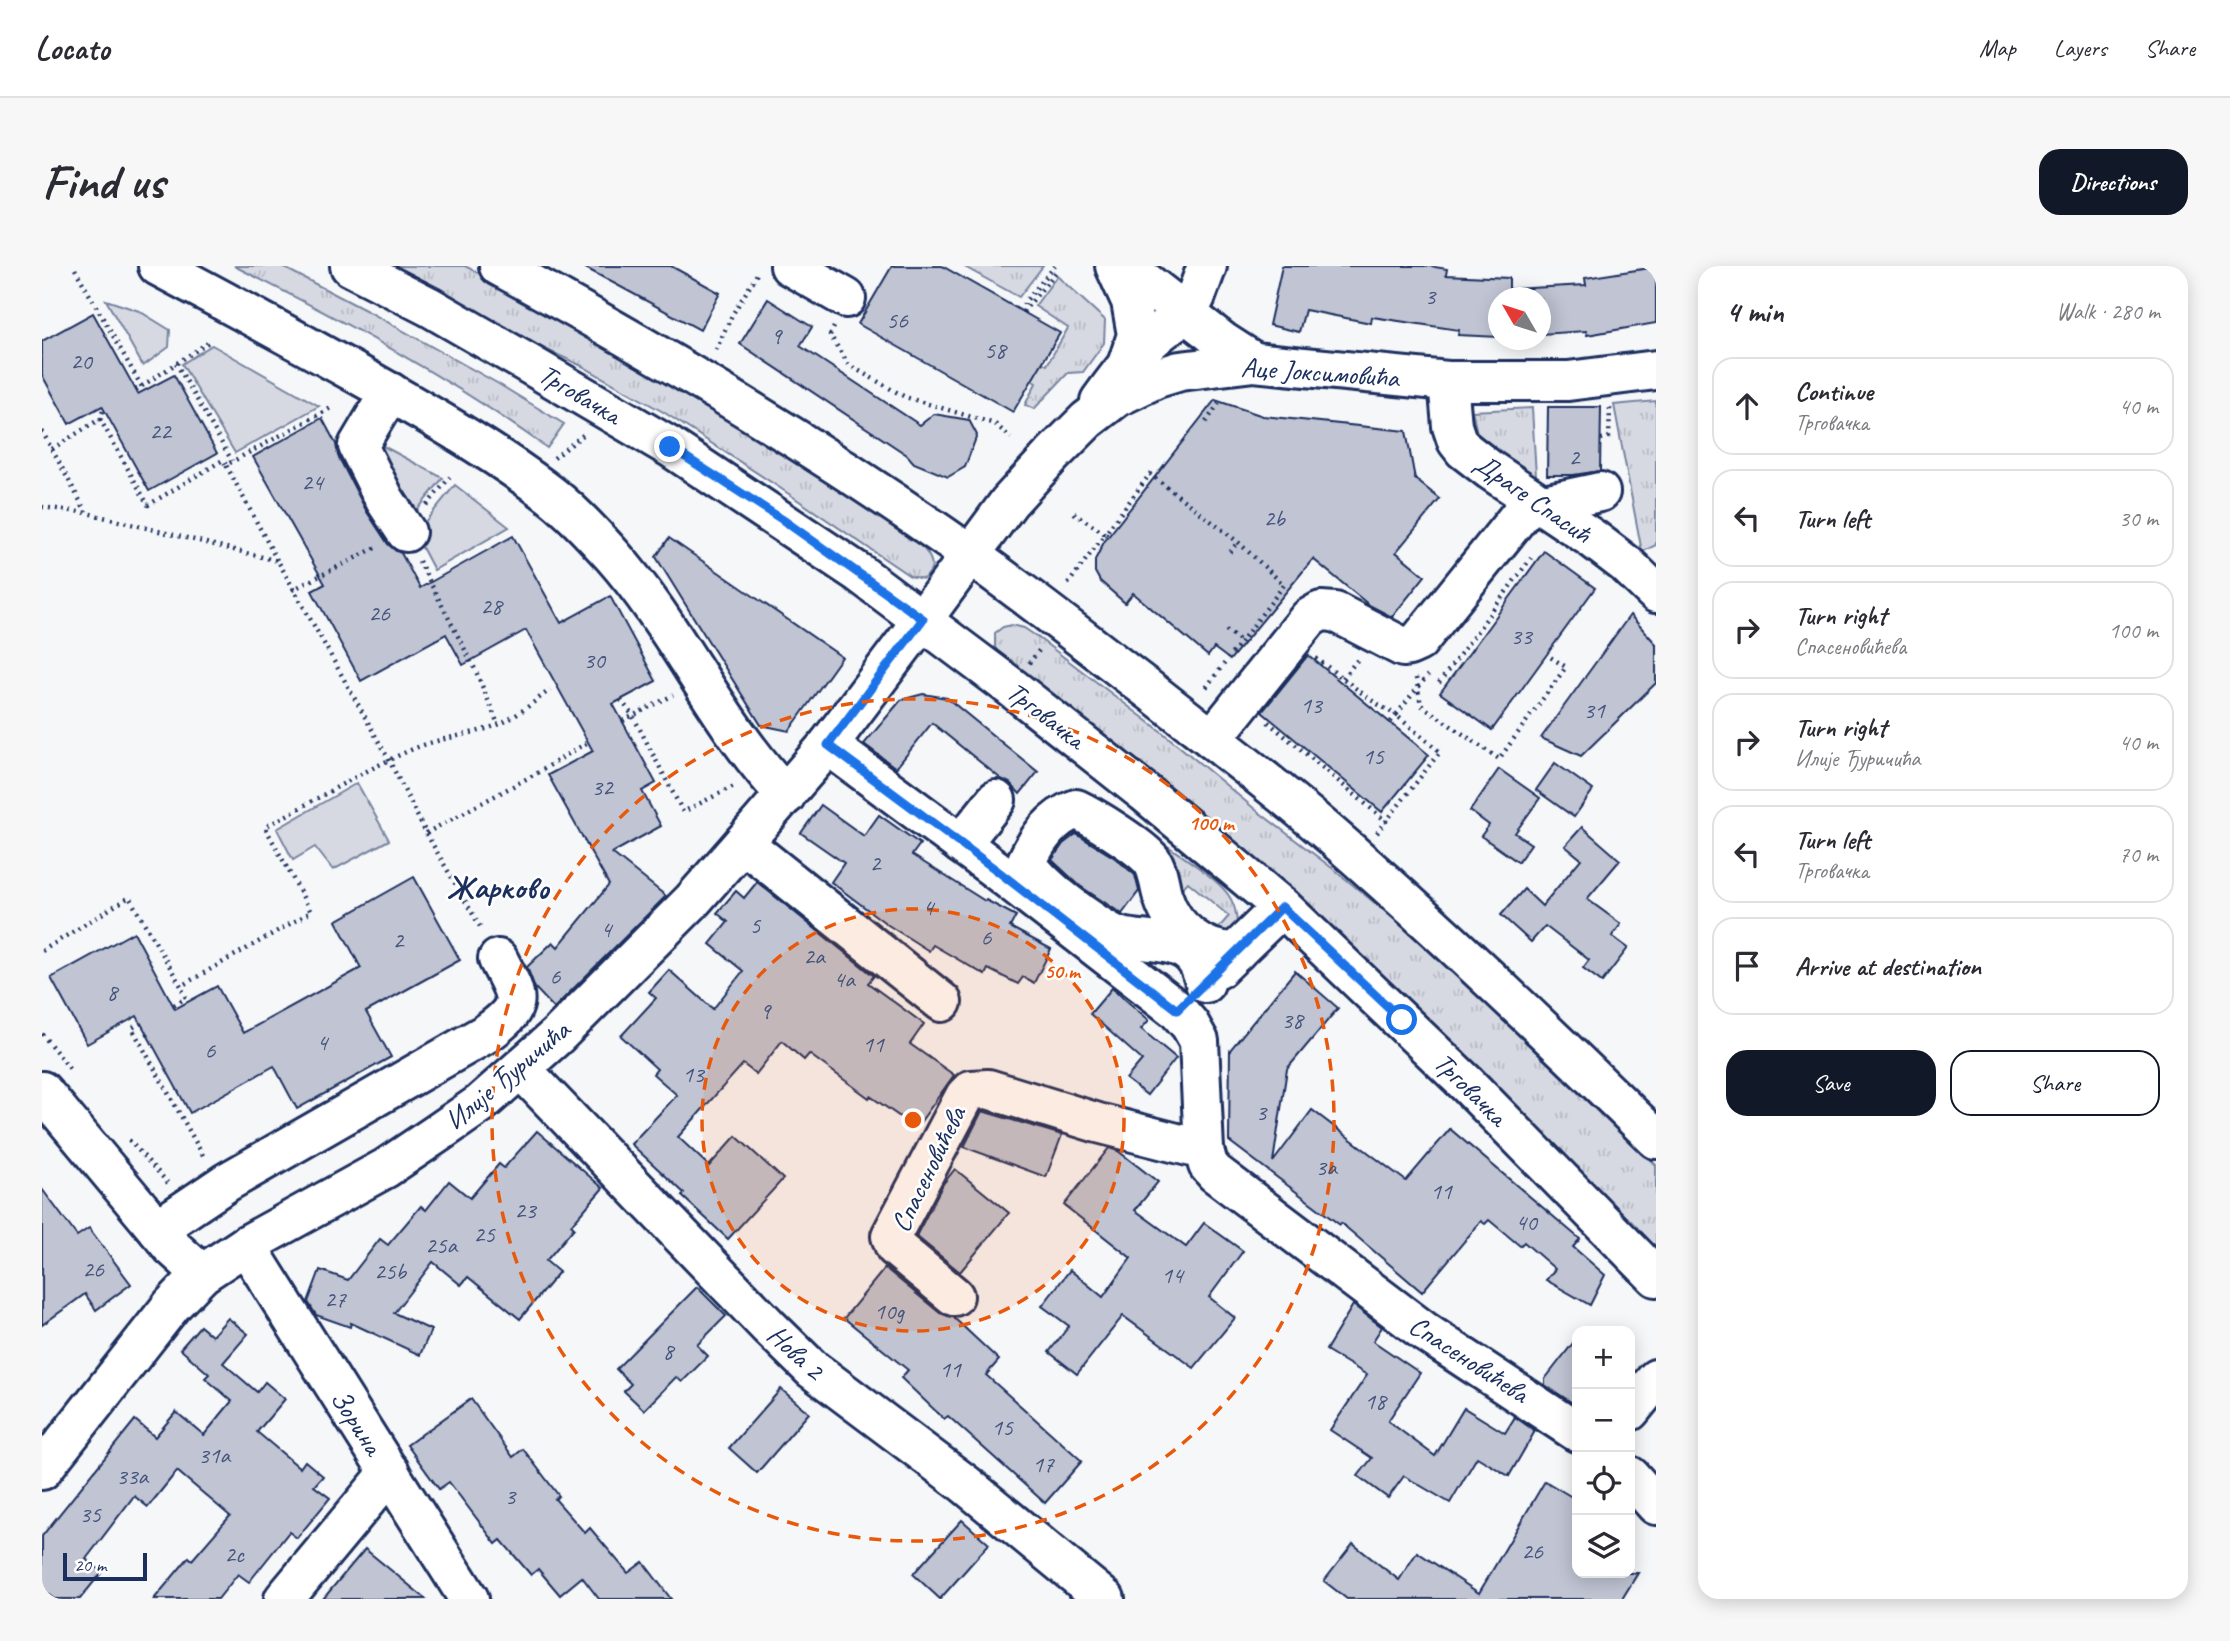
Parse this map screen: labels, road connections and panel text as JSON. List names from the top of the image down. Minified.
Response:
{"streets":{"street":["Аце Јоксимовића","Трговачка","Драге Спасић","Илије Ђуричића","Спасеновићева","Нова 2","Зорина"]},"crossings":[["Аце Јоксимовића","Трговачка"],["Аце Јоксимовића","Драге Спасић"],["Аце Јоксимовића","Илије Ђуричића"],["Трговачка","Илије Ђуричића"],["Илије Ђуричића","Спасеновићева"],["Илије Ђуричића","Нова 2"],["Илије Ђуричића","Зорина"]],"districts":["Жарково"],"house_numbers":["3","56","9","58","20","22","2","24","2b","28","26","33","30","13","31","15","32","2","4","5","4","6","2","2a","6","4a","8","9","38","4","11","6","13","3","3a","11","23","40","25","25a","26","25b","14","27","10g","8","11","18","15","31a","17","33a","3","35","26","2c"],"scale_bar":"20 m","north":"top left","page":{"header":"Locato","nav":["Map","Layers","Share"],"buttons":["Directions",["Save","Share"]],"title":"Find us","heading":["4 min","Walk · 280 m"],"list":[["Continue","Трговачка","40 m"],["Turn left","30 m"],["Turn right","Спасеновићева","100 m"],["Turn right","Илије Ђуричића","40 m"],["Turn left","Трговачка","70 m"],"Arrive at destination"],"map_buttons":["+","−"],"scale":"20 m"},"rings":["100 m","50 m"]}
